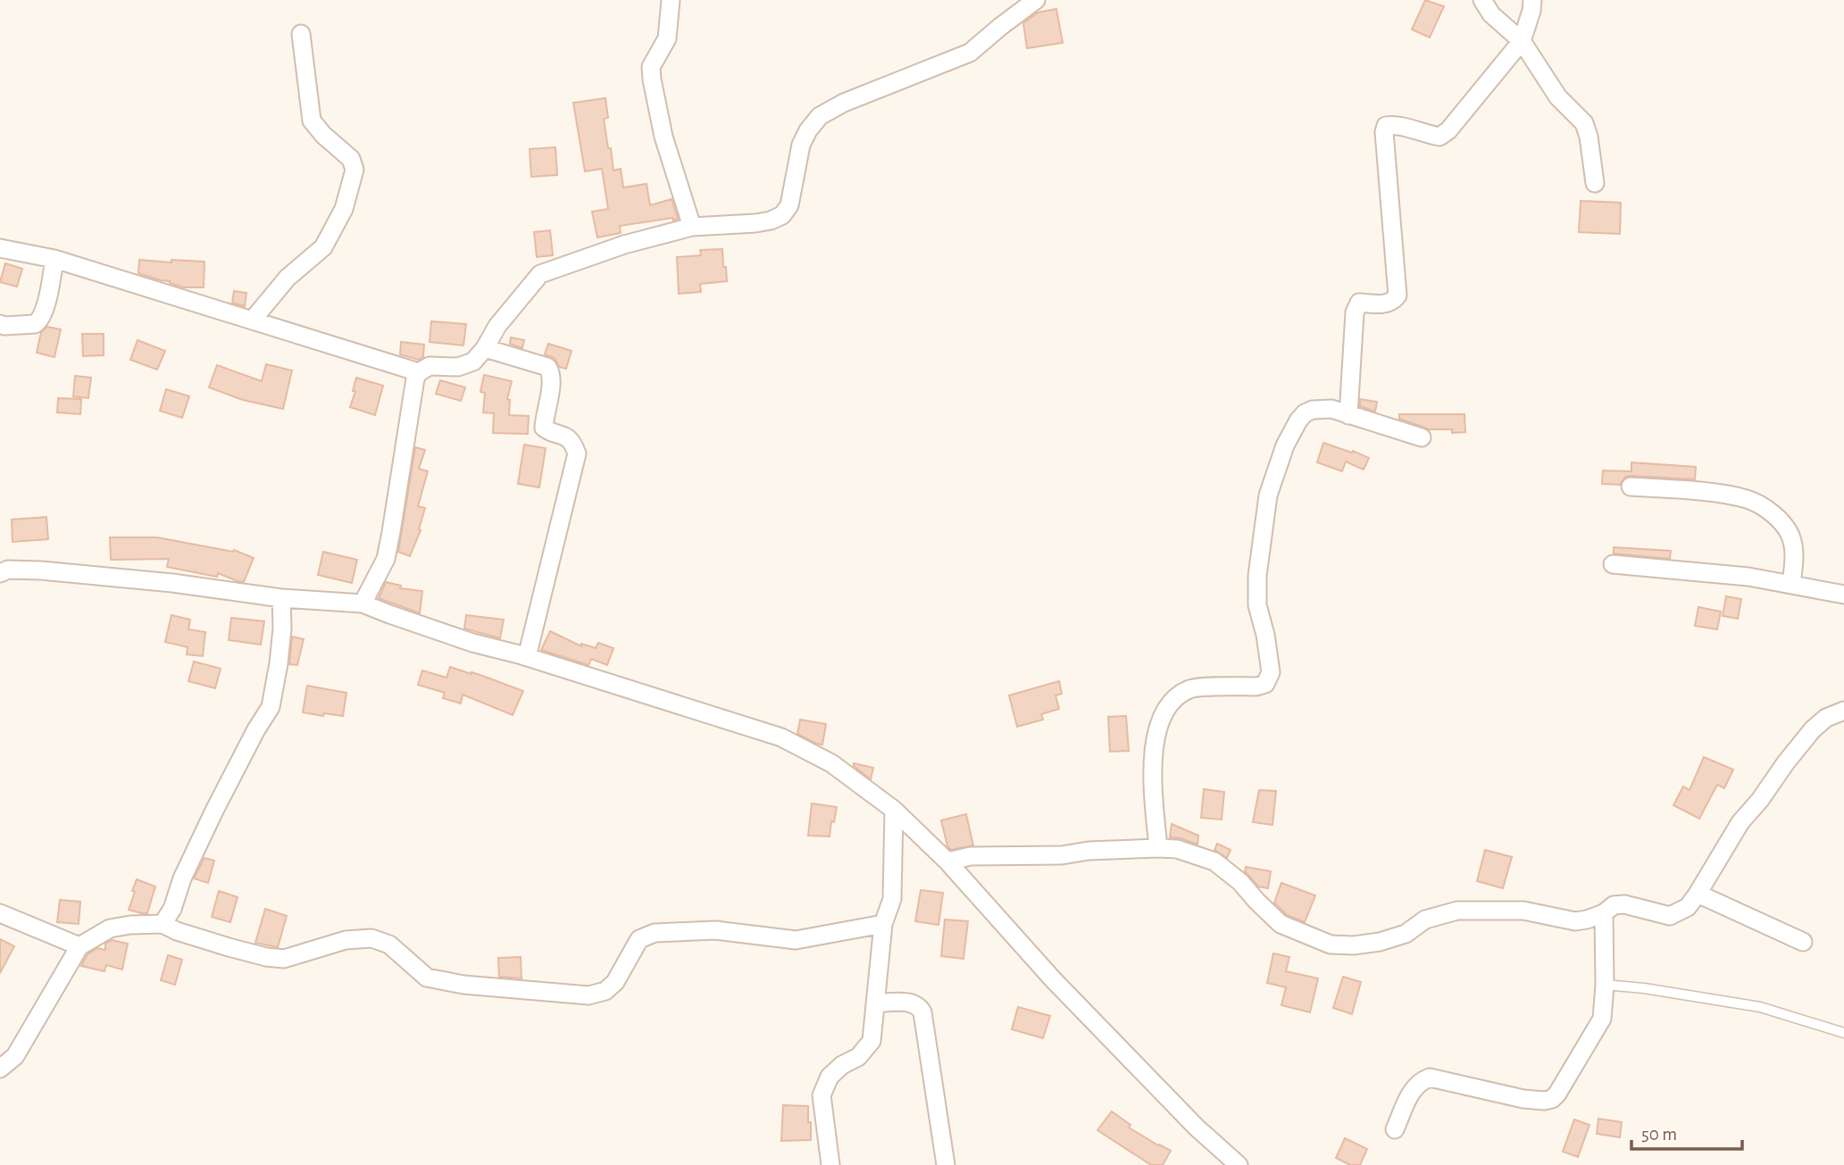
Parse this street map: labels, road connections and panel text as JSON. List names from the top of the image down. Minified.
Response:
{"scale_bar":"50 m"}
